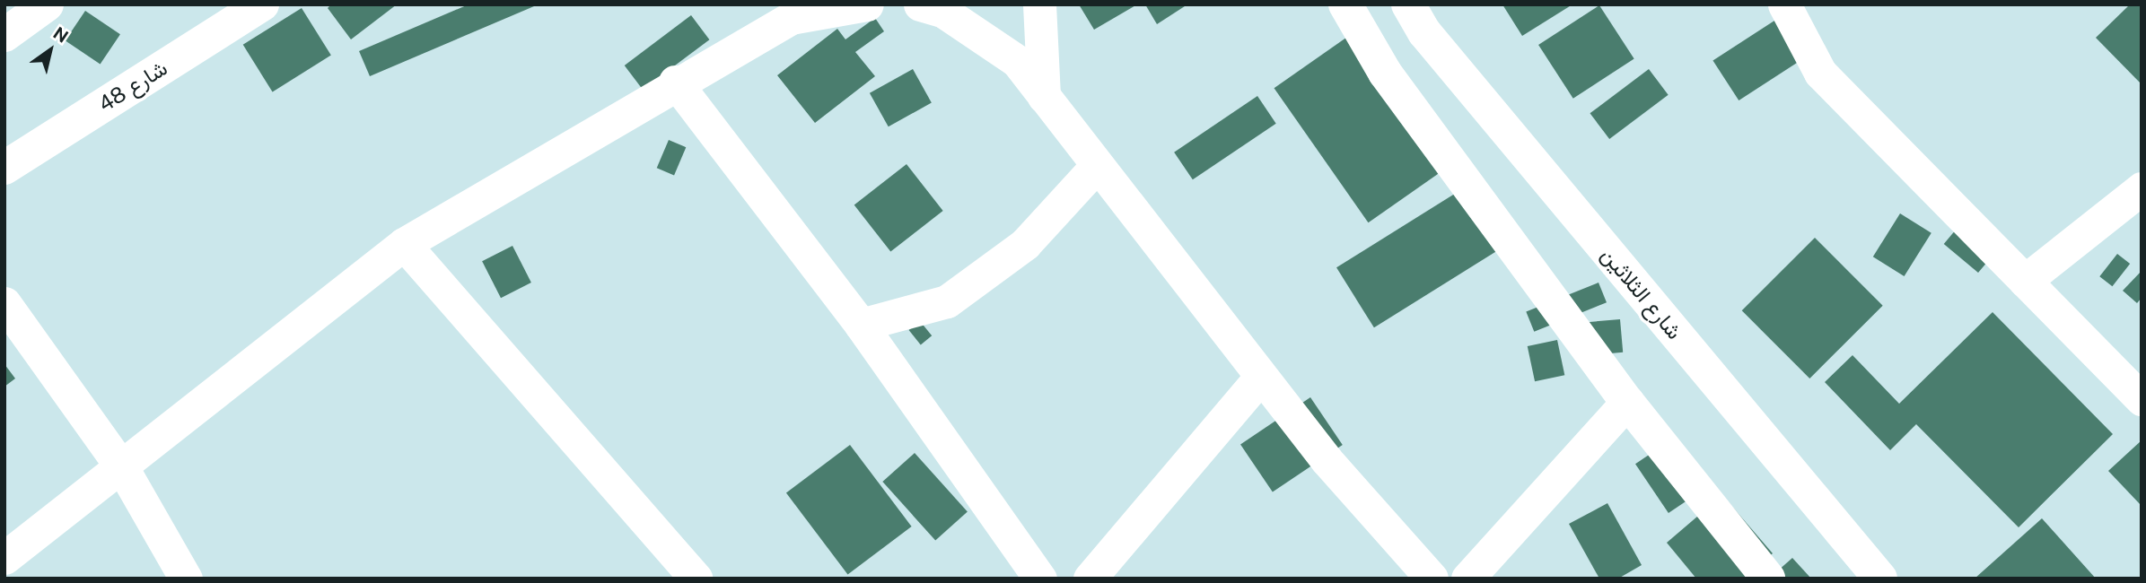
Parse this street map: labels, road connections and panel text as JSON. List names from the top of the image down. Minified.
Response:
{"streets":{"street":["شارع 48","شارع الثلاثين"]},"north":"top right"}
